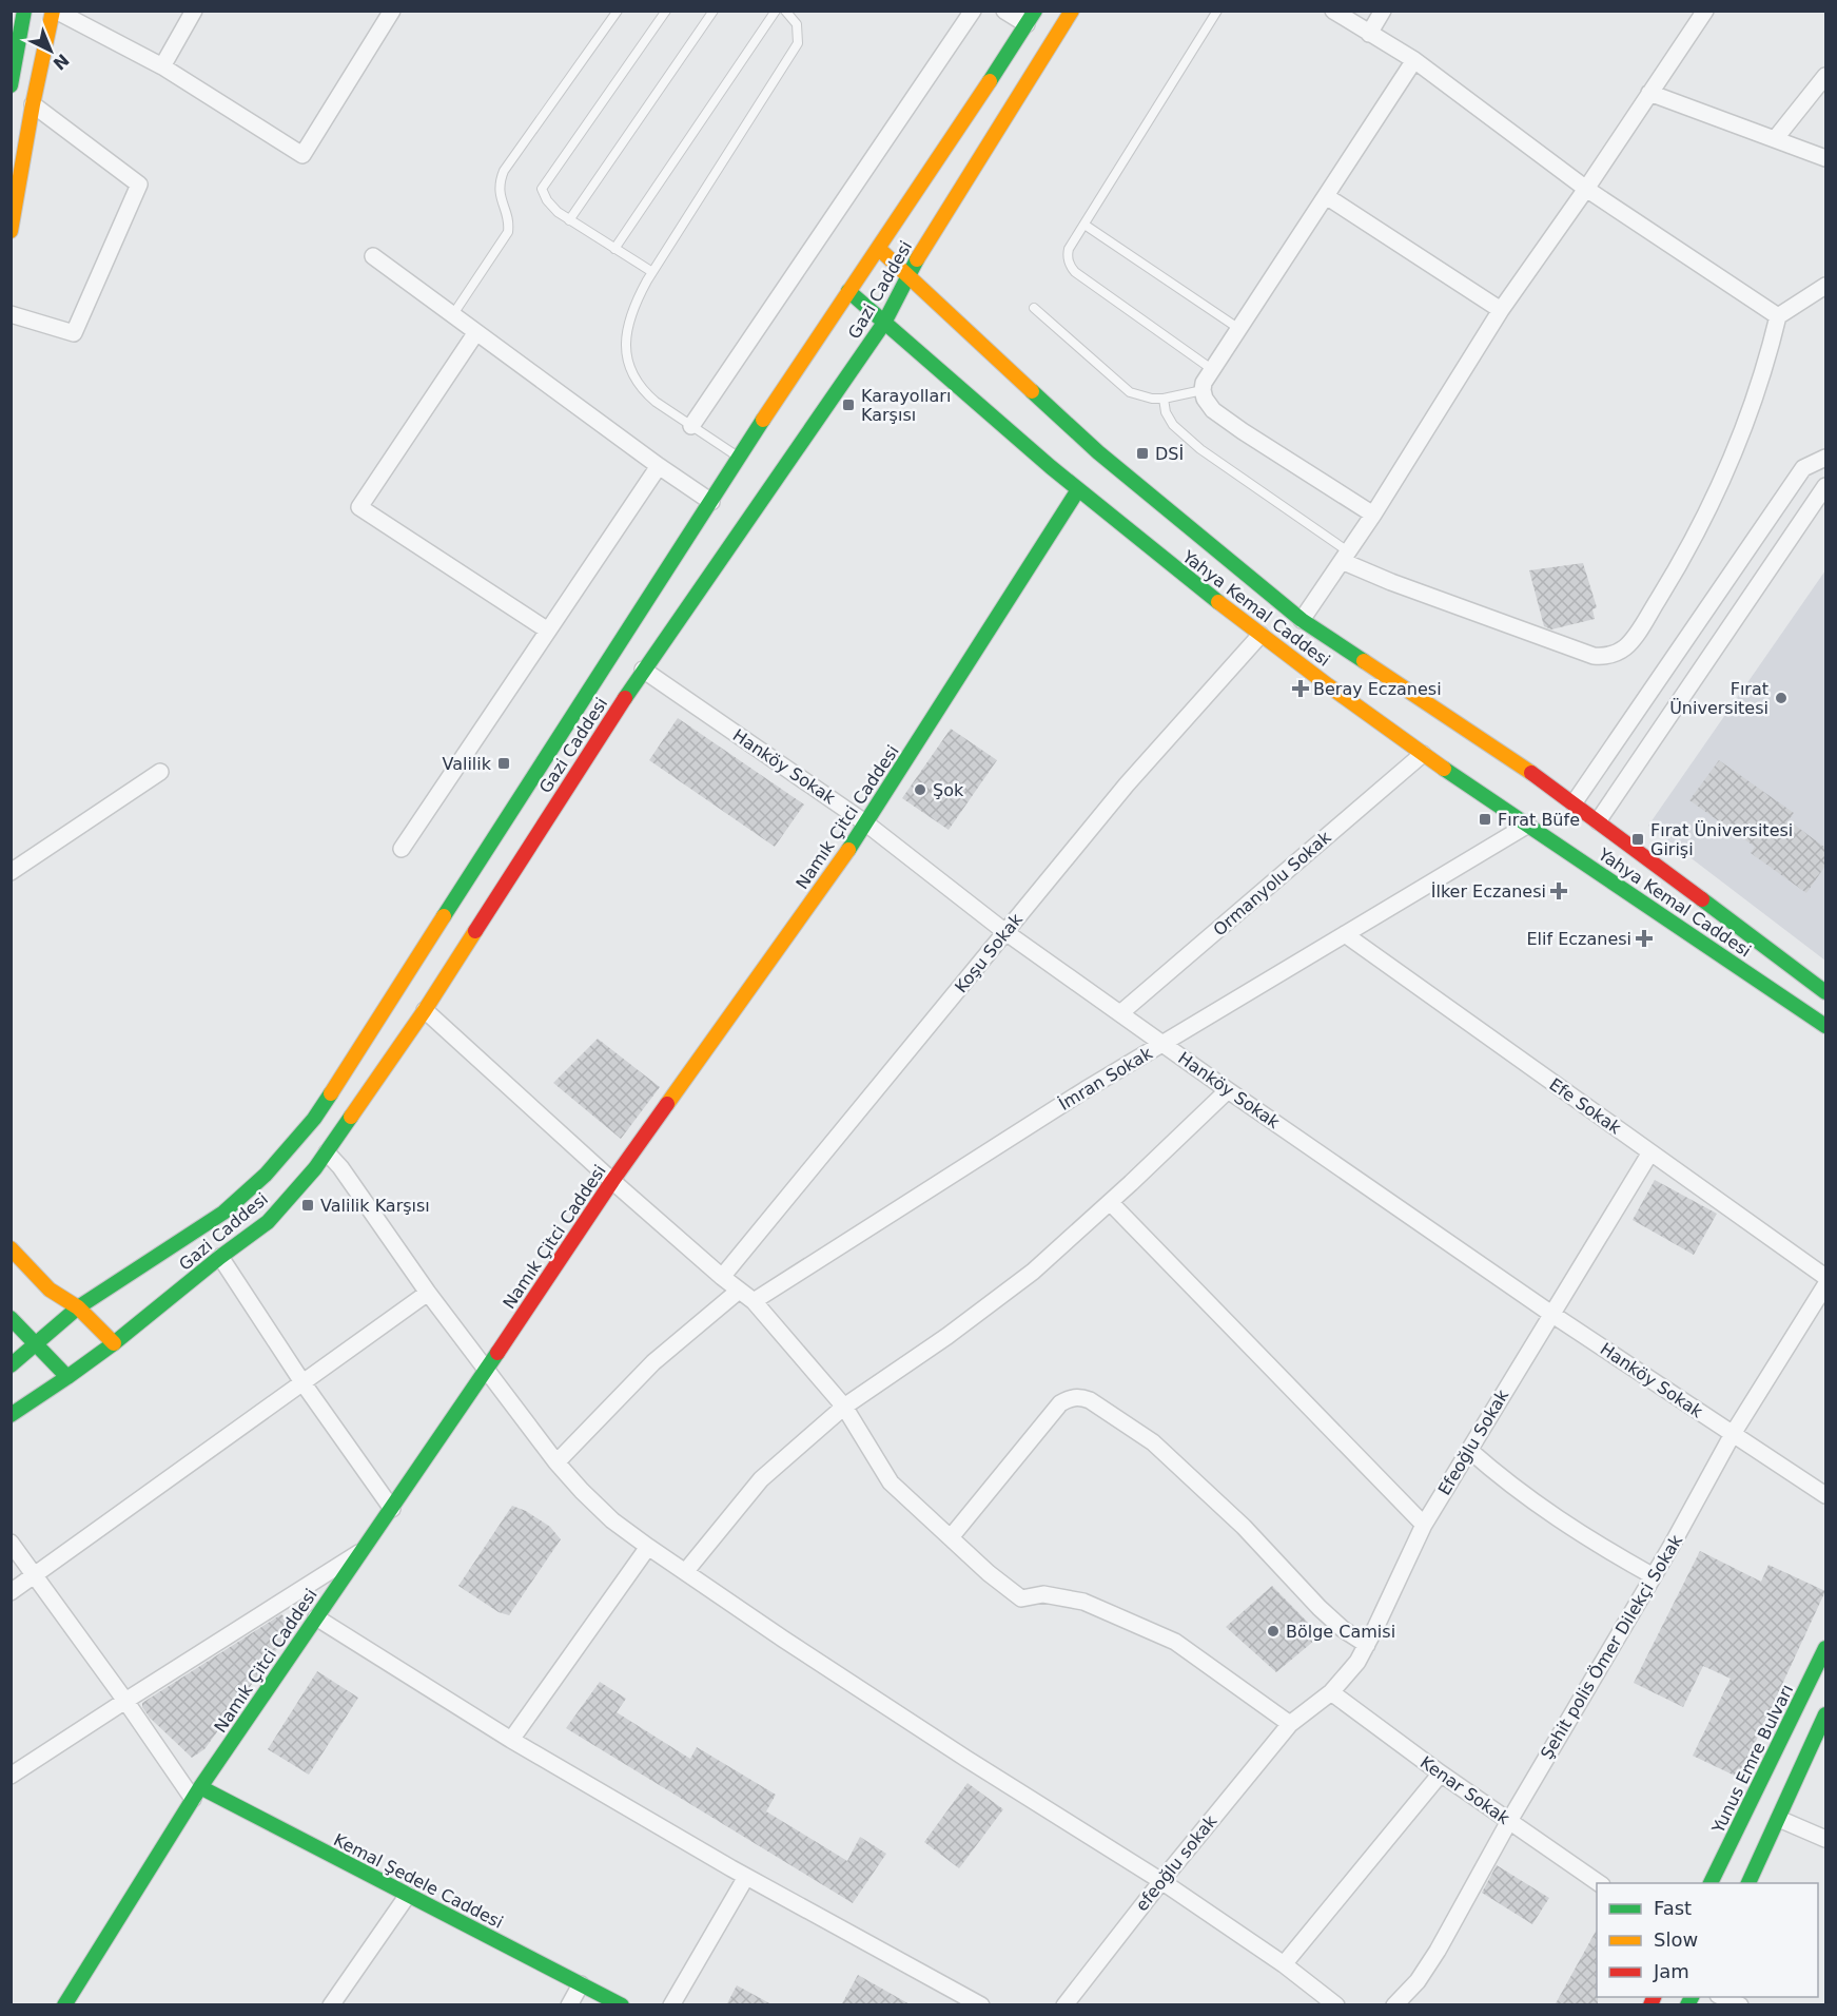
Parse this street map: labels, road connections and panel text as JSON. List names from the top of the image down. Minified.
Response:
{"streets":{"main road":["Gazi Caddesi","Yahya Kemal Caddesi","Namık Çitci Caddesi","Yunus Emre Bulvarı","Kemal Şedele Caddesi"],"street":["Hanköy Sokak","Ormanyolu Sokak","Koşu Sokak","İmran Sokak","Efe Sokak","Efeoğlu Sokak","Şehit polis Ömer Dilekçi Sokak","Kenar Sokak","efeoğlu sokak"]},"crossings":[["Gazi Caddesi","Yahya Kemal Caddesi"],["Gazi Caddesi","Hanköy Sokak"],["Yahya Kemal Caddesi","Namık Çitci Caddesi"],["Yahya Kemal Caddesi","Ormanyolu Sokak"],["Yahya Kemal Caddesi","Koşu Sokak"],["Yahya Kemal Caddesi","İmran Sokak"],["Hanköy Sokak","Namık Çitci Caddesi"],["Hanköy Sokak","Ormanyolu Sokak"],["Hanköy Sokak","Koşu Sokak"],["Hanköy Sokak","İmran Sokak"],["Hanköy Sokak","Efeoğlu Sokak"],["Hanköy Sokak","Şehit polis Ömer Dilekçi Sokak"],["Namık Çitci Caddesi","Kemal Şedele Caddesi"],["İmran Sokak","Efe Sokak"],["Efe Sokak","Efeoğlu Sokak"],["Efeoğlu Sokak","Kenar Sokak"],["Efeoğlu Sokak","efeoğlu sokak"],["Şehit polis Ömer Dilekçi Sokak","Kenar Sokak"]],"places":{"transit":["Karayolları Karşısı","DSİ","Valilik","Fırat Büfe","Fırat Üniversitesi Girişi","Valilik Karşısı"],"health":["Beray Eczanesi","İlker Eczanesi","Elif Eczanesi"],"other":["Fırat Üniversitesi","Şok","Bölge Camisi"]},"legend":["Fast","Slow","Jam"],"north":"bottom right"}
